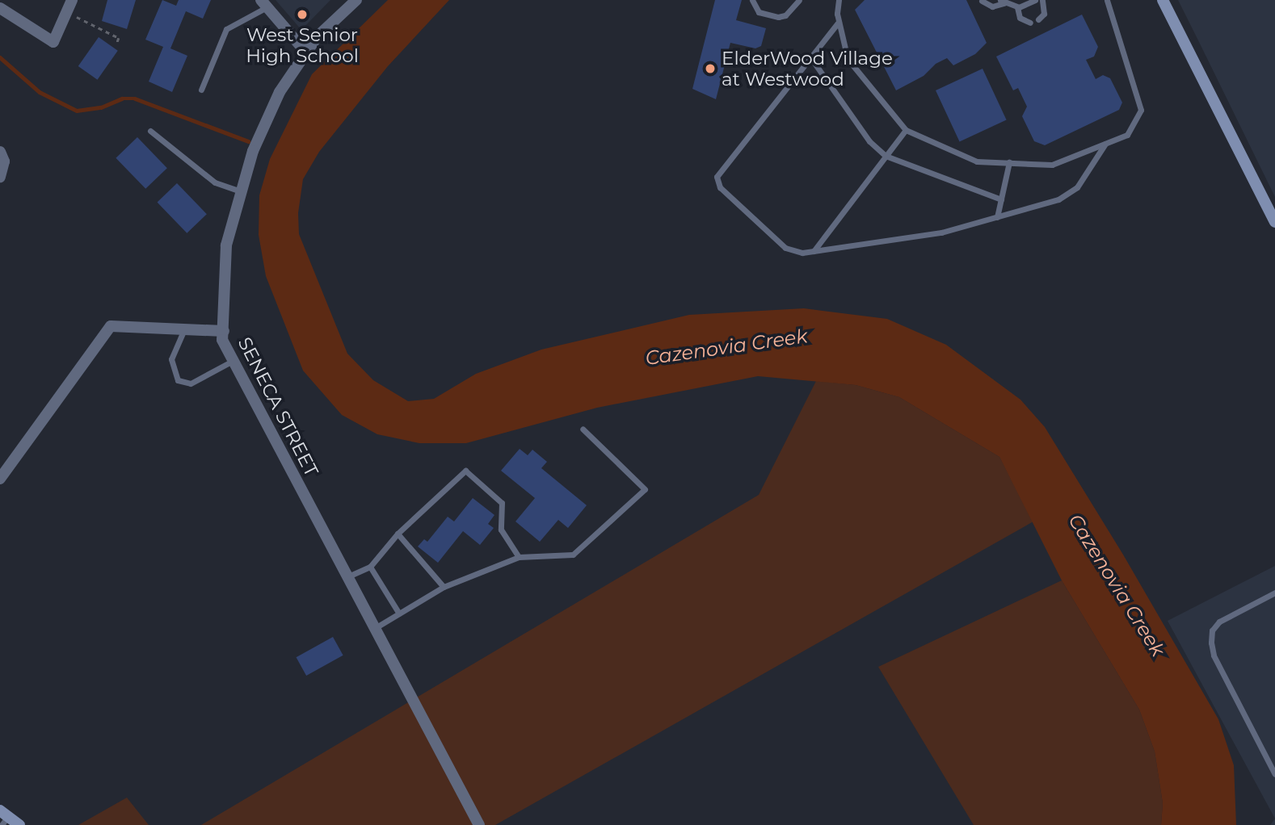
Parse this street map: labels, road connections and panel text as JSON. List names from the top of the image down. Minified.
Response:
{"streets":{"street":["SENECA STREET"]},"water":["Cazenovia Creek"],"places":["West Senior High School","ElderWood Village at Westwood"]}
